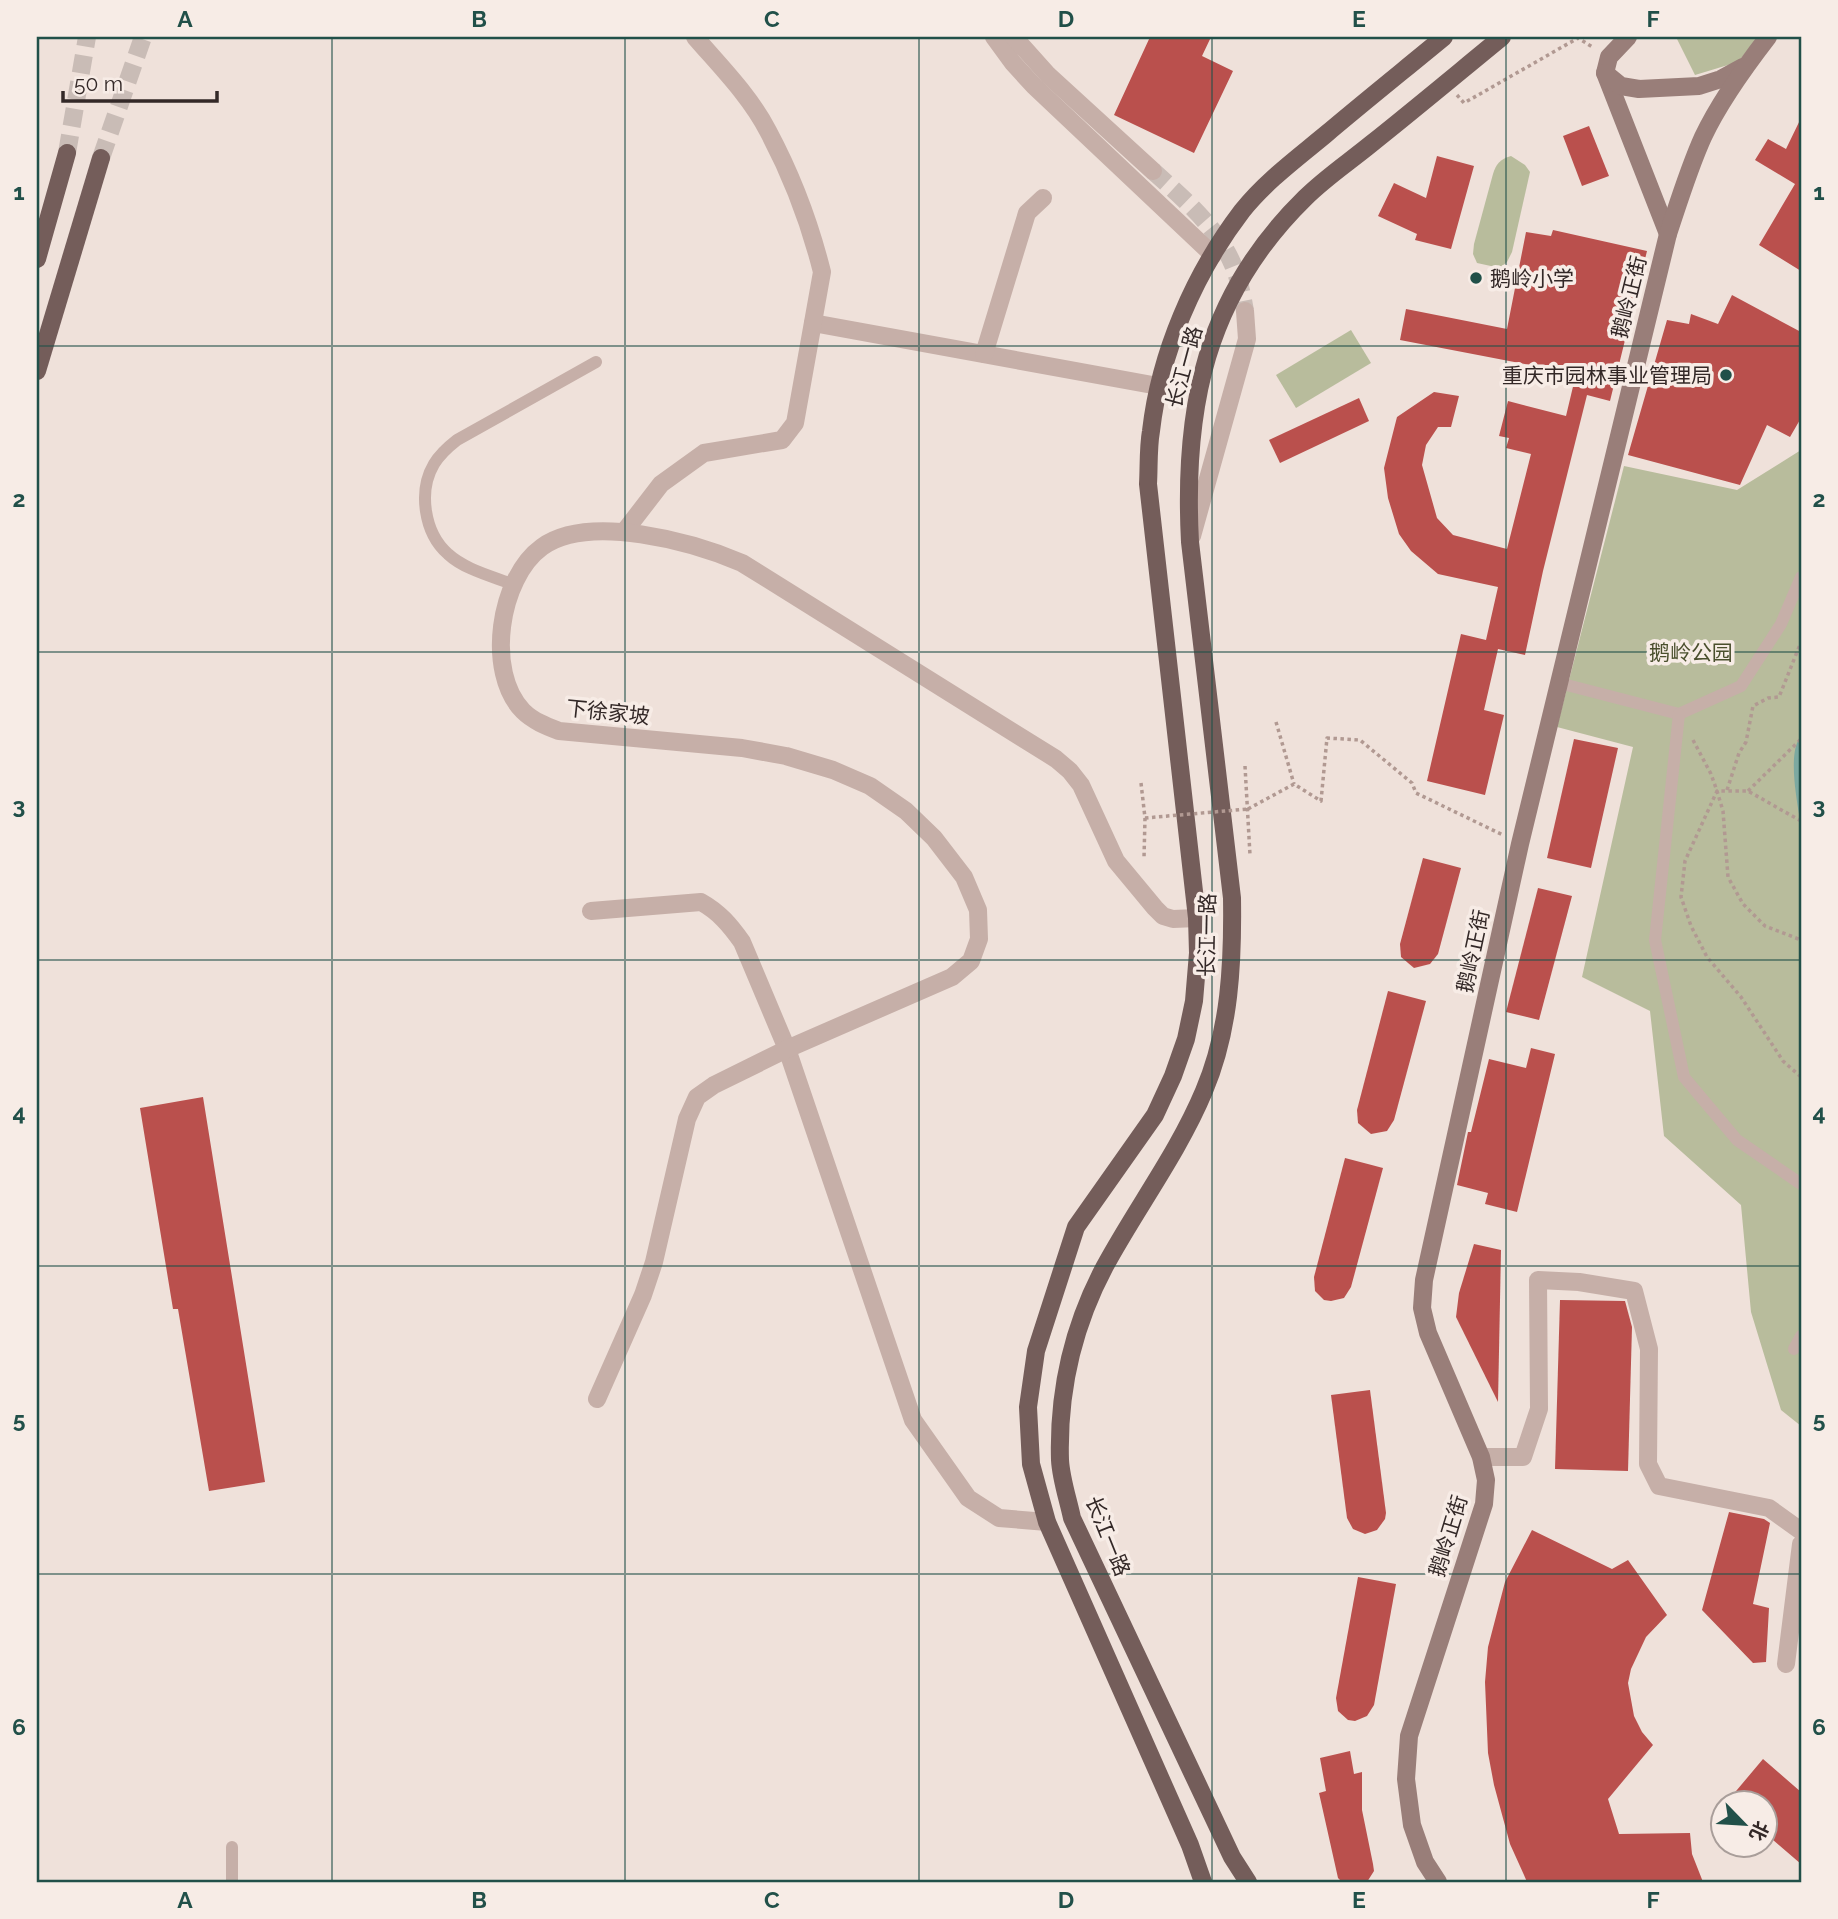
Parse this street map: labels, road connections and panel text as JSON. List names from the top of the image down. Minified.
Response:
{"streets":{"main road":["长江一路"],"street":["鹅岭正街","下徐家坡"]},"crossings":[["长江一路","下徐家坡"]],"parks":["鹅岭公园"],"places":["鹅岭小学","重庆市园林事业管理局"],"scale_bar":"50 m","north":"bottom right","grid":{"columns":["A","B","C","D","E","F"],"rows":["1","2","3","4","5","6"]}}
